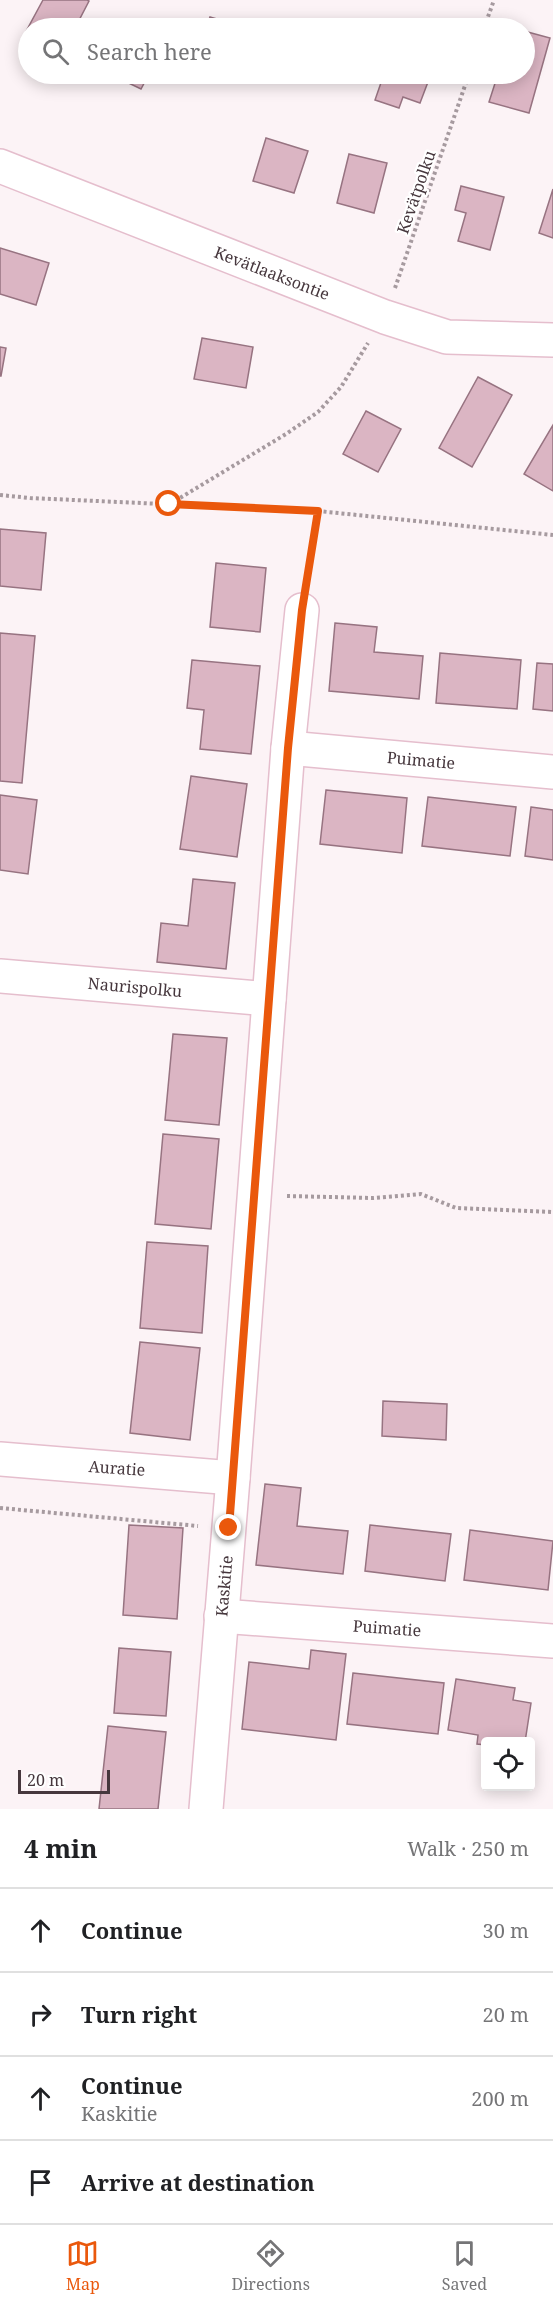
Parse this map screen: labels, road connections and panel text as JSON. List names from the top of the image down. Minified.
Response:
{"streets":{"street":["Kevätlaaksontie","Puimatie","Naurispolku","Auratie","Kaskitie"],"path":["Kevätpolku"]},"crossings":[["Kevätpolku","Kevätlaaksontie"],["Puimatie","Kaskitie"],["Naurispolku","Kaskitie"],["Auratie","Kaskitie"]],"scale_bar":"20 m","page":{"search":"Search here","scale":"20 m","heading":["4 min","Walk · 250 m"],"list":[["Continue","30 m"],["Turn right","20 m"],["Continue","Kaskitie","200 m"],"Arrive at destination"],"nav":["Map","Directions","Saved"]}}
